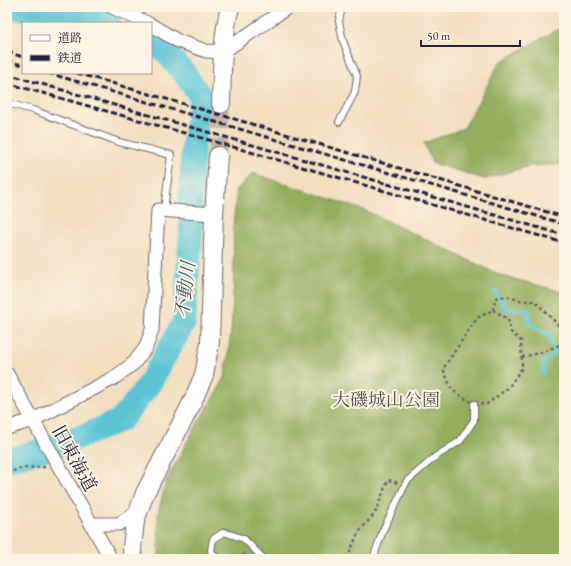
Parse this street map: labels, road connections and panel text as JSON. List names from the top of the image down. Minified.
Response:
{"streets":{"street":["旧東海道"]},"water":["不動川"],"parks":["大磯城山公園"],"legend":["道路","鉄道"],"scale_bar":"50 m"}
